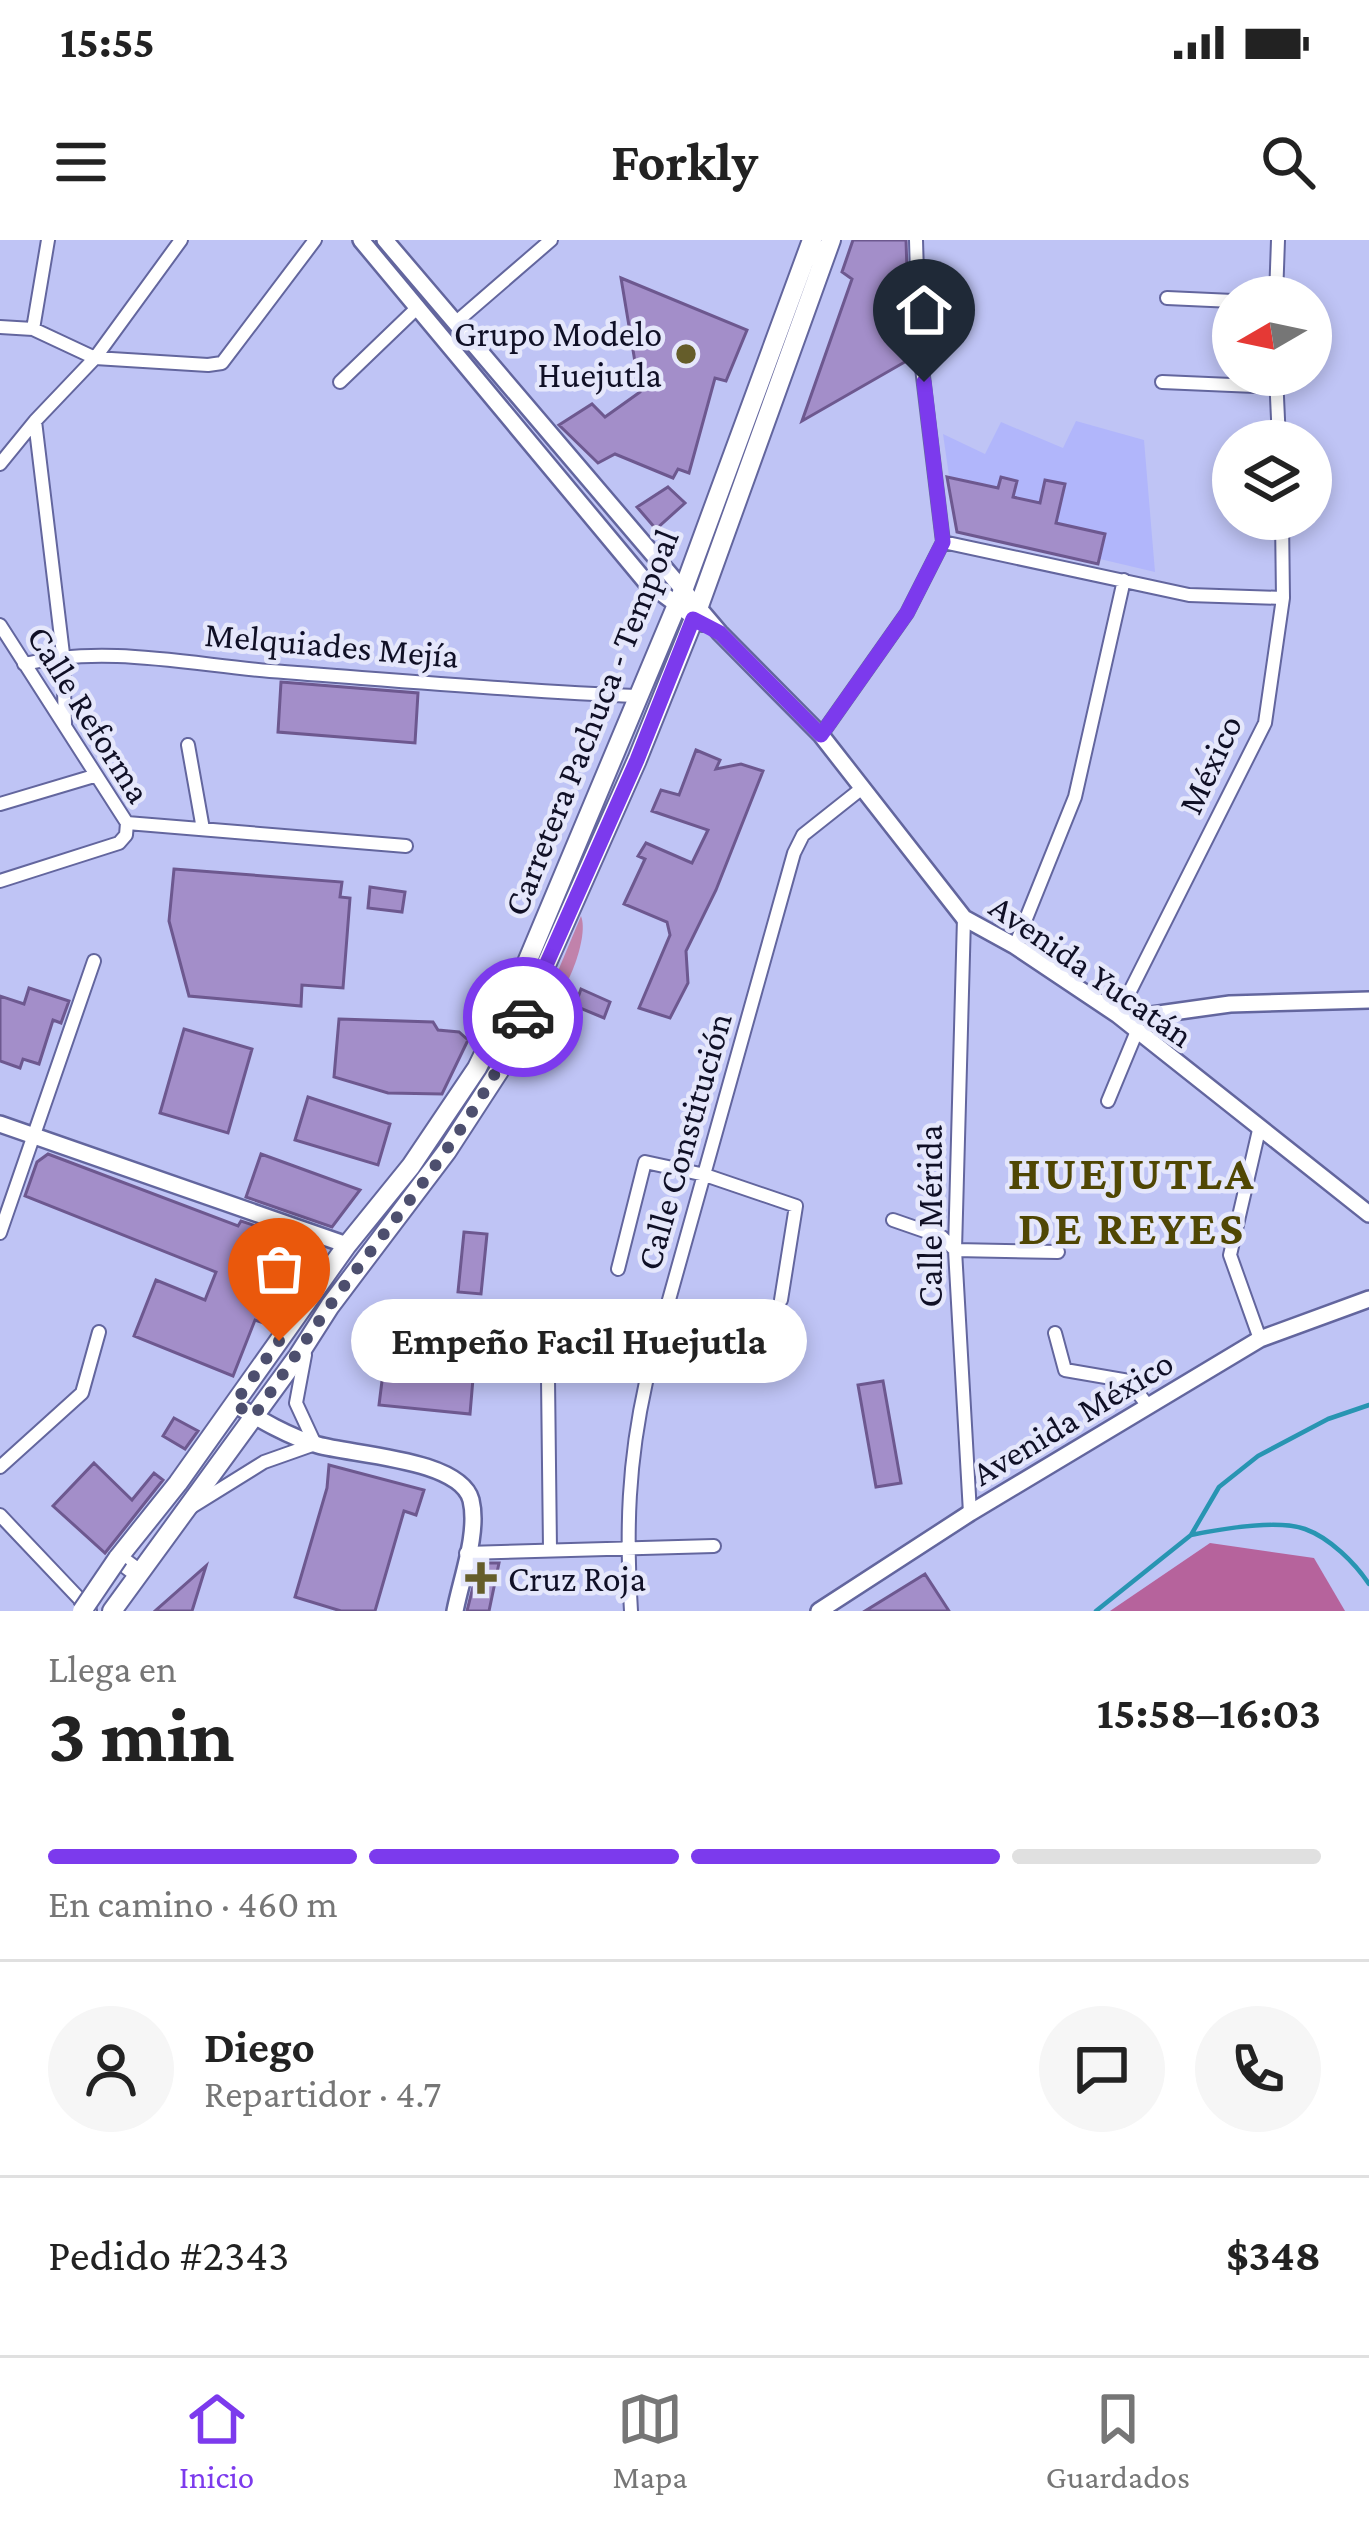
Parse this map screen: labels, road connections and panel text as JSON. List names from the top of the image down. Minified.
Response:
{"streets":{"main road":["Carretera Pachuca - Tempoal"],"street":["Melquiades Mejía","Calle Reforma","México","Avenida Yucatán","Calle Constitución","Calle Mérida","Avenida México"]},"crossings":[["Melquiades Mejía","Calle Reforma"],["Melquiades Mejía","Carretera Pachuca - Tempoal"],["Carretera Pachuca - Tempoal","Avenida Yucatán"],["México","Avenida Yucatán"],["Avenida Yucatán","Calle Constitución"],["Avenida Yucatán","Calle Mérida"],["Calle Mérida","Avenida México"]],"districts":["HUEJUTLA DE REYES"],"places":{"other":["Grupo Modelo Huejutla","Empeño Facil Huejutla"],"health":["Cruz Roja"]},"north":"left","page":{"status":"15:55","header":"Forkly","bubble":"Empeño Facil Huejutla","heading":["3 min","Llega en","15:58–16:03"],"panel":["Diego","Repartidor · 4.7","Pedido #2343","$348"],"bar":"En camino · 460 m","tabs":["Inicio","Mapa","Guardados"]}}
